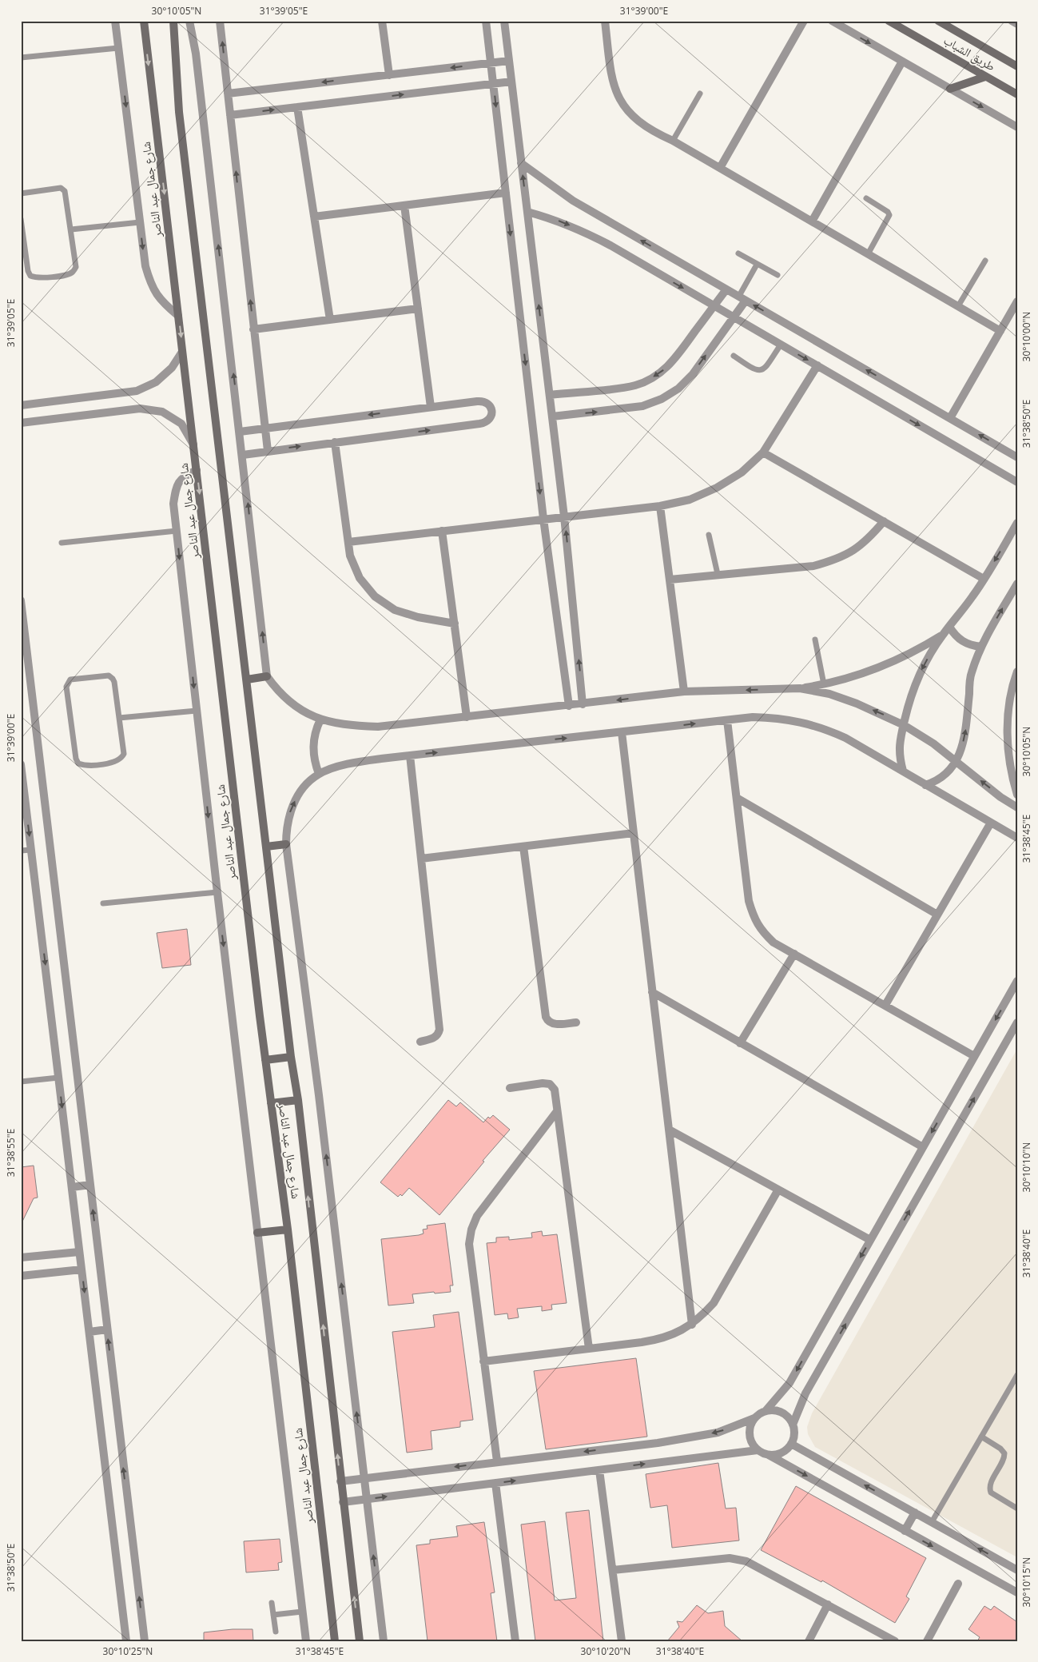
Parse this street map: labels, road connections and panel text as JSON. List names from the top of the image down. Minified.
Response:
{"streets":{"main road":["طريق الشباب","شارع جمال عبد الناصر"]},"coordinates":["30°10'05\"N","31°39'05\"E","31°39'00\"E","30°10'00\"N","31°38'50\"E","31°38'45\"E","31°38'55\"E","30°10'10\"N","31°38'40\"E","30°10'15\"N","30°10'25\"N","30°10'20\"N"]}
